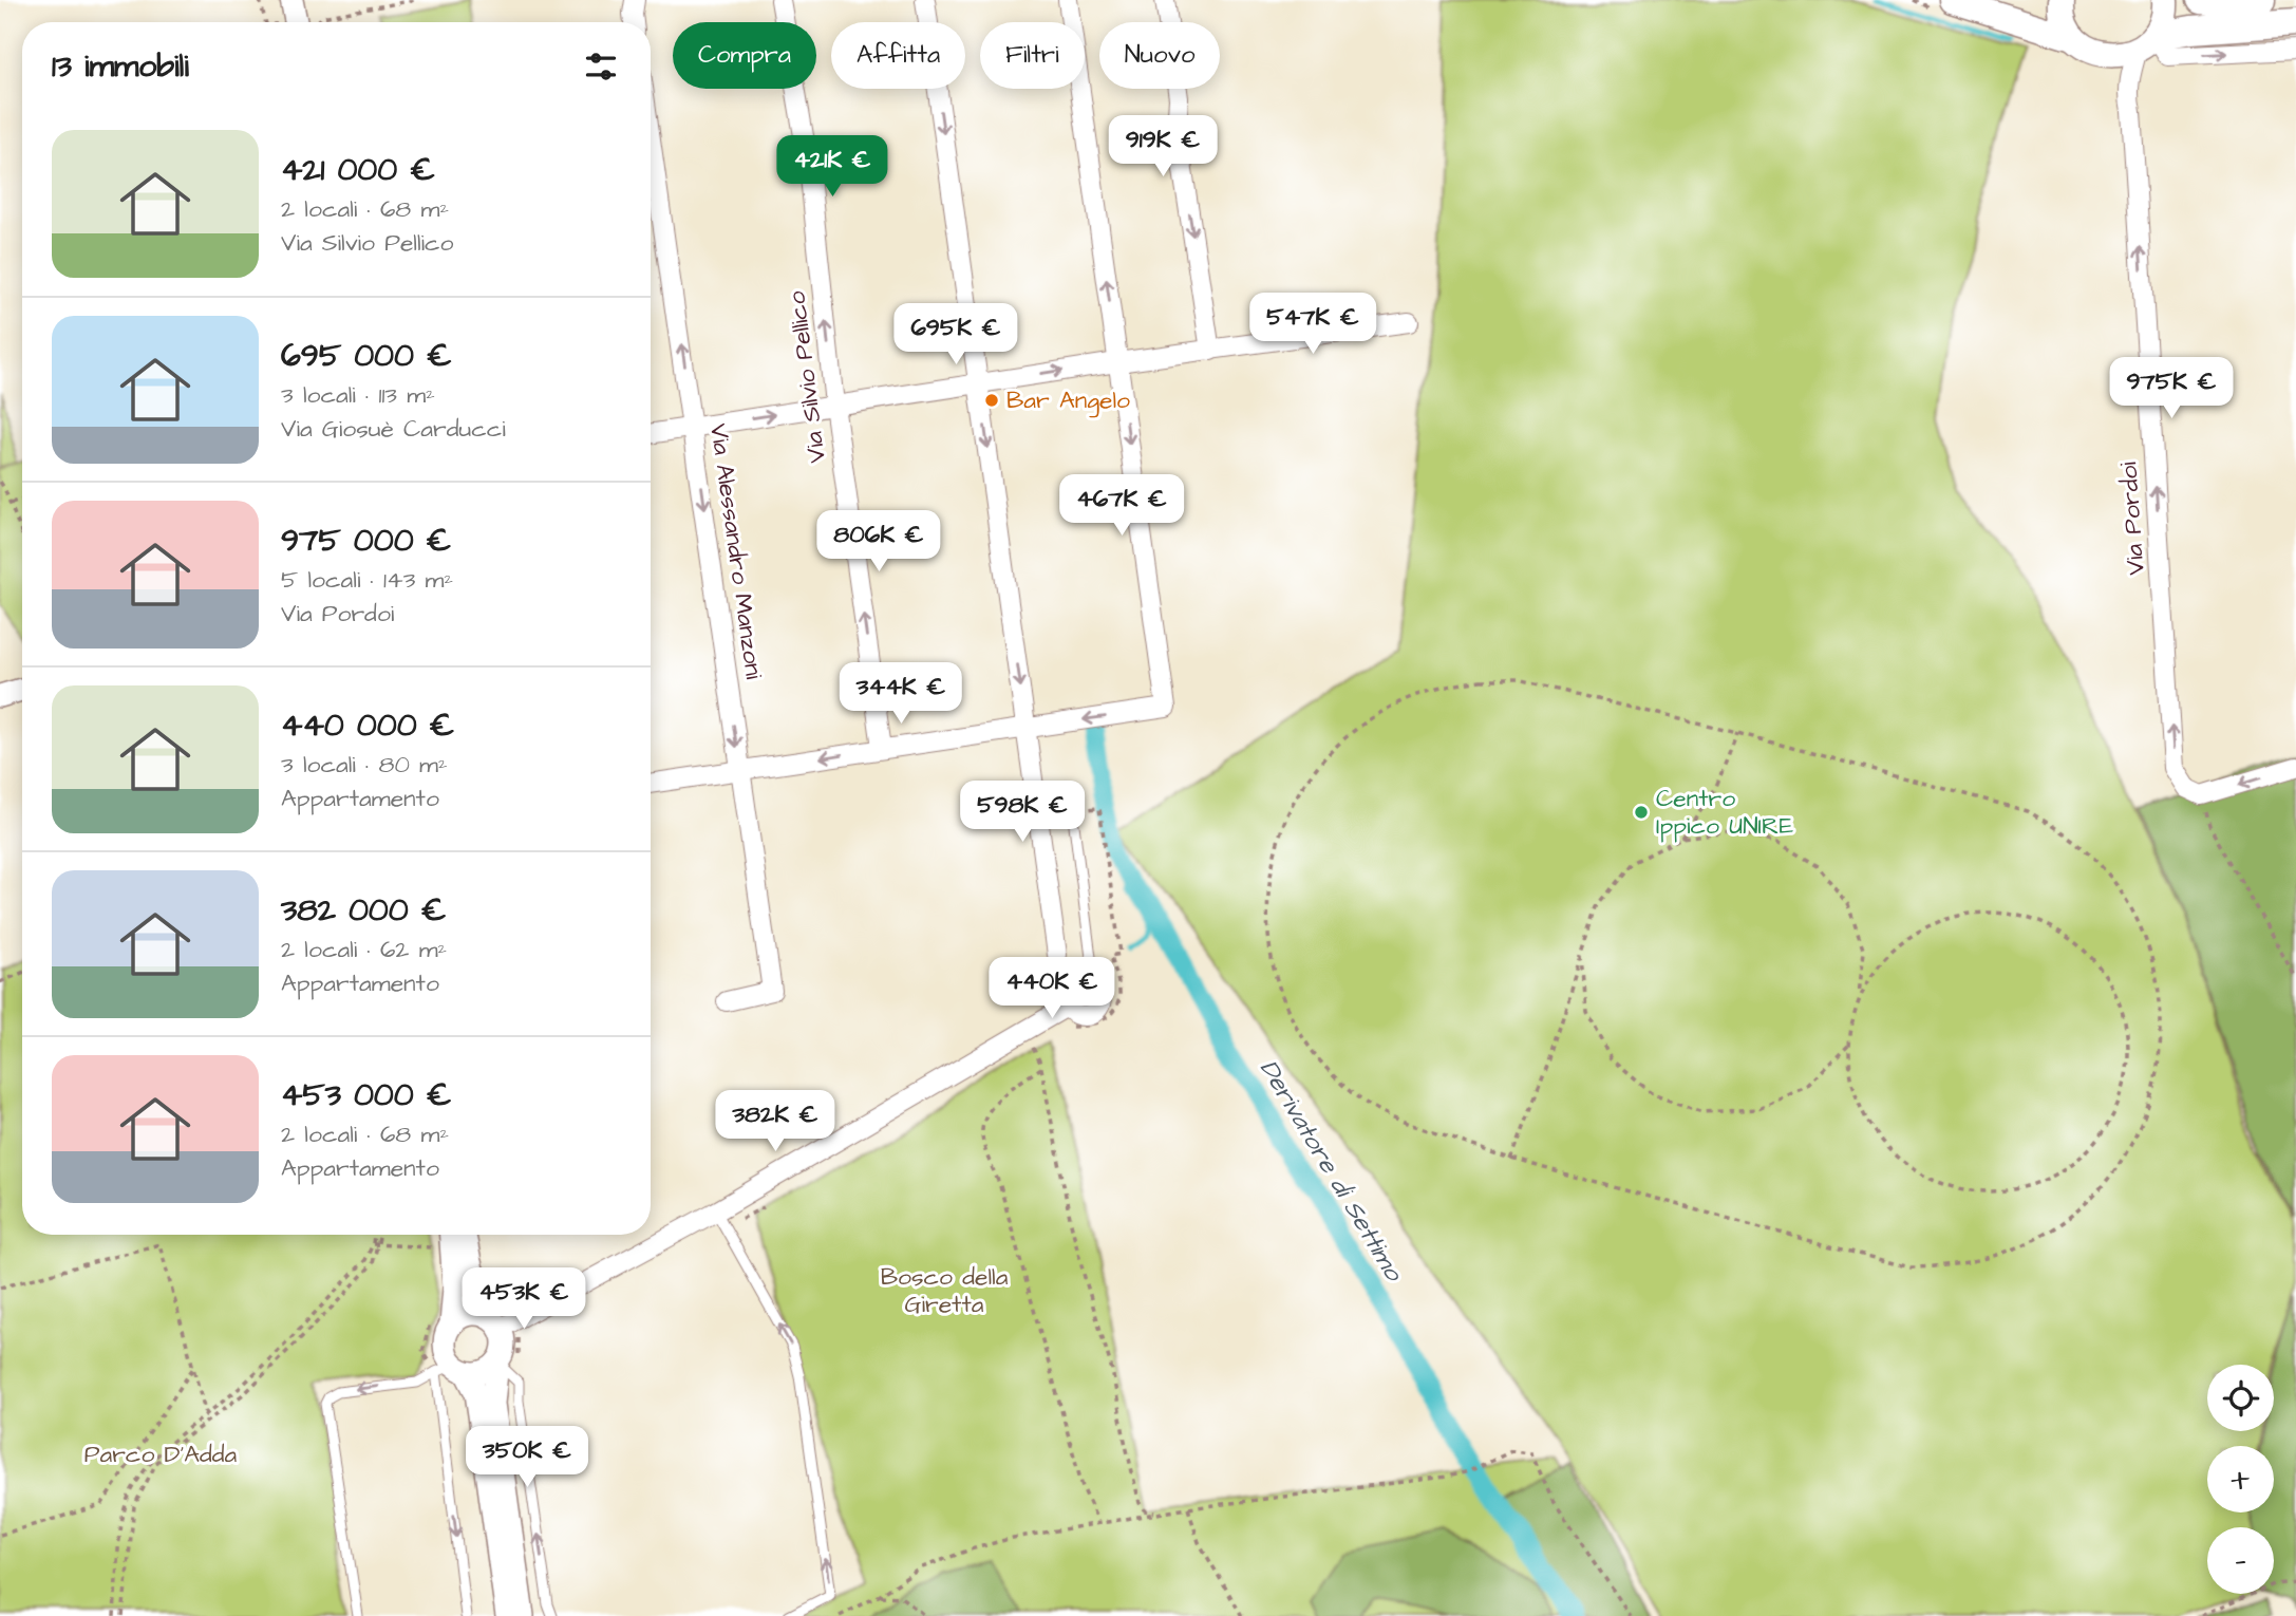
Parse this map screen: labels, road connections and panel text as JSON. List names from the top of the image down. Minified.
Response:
{"streets":{"street":["Via Silvio Pellico","Via Pordoi","Via Alessandro Manzoni"]},"one_way":["Via Pordoi"],"water":["Derivatore di Settimo"],"parks":["Bosco della Giretta","Parco D'Adda"],"places":["Bar Angelo","Centro Ippico UNIRE"],"page":{"chip":["Compra","Affitta","Filtri","Nuovo"],"heading":"13 immobili","list":[{"name":"421 000 €","note":"2 locali · 68 m² · Via Silvio Pellico"},{"name":"695 000 €","note":"3 locali · 113 m² · Via Giosuè Carducci"},{"name":"975 000 €","note":"5 locali · 143 m² · Via Pordoi"},{"name":"440 000 €","note":"3 locali · 80 m² · Appartamento"},{"name":"382 000 €","note":"2 locali · 62 m² · Appartamento"},{"name":"453 000 €","note":"2 locali · 68 m² · Appartamento"}],"price":["919K €","421K €","547K €","695K €","975K €","467K €","806K €","344K €","598K €","440K €","382K €","453K €","350K €"],"map_buttons":["+","−"]}}
